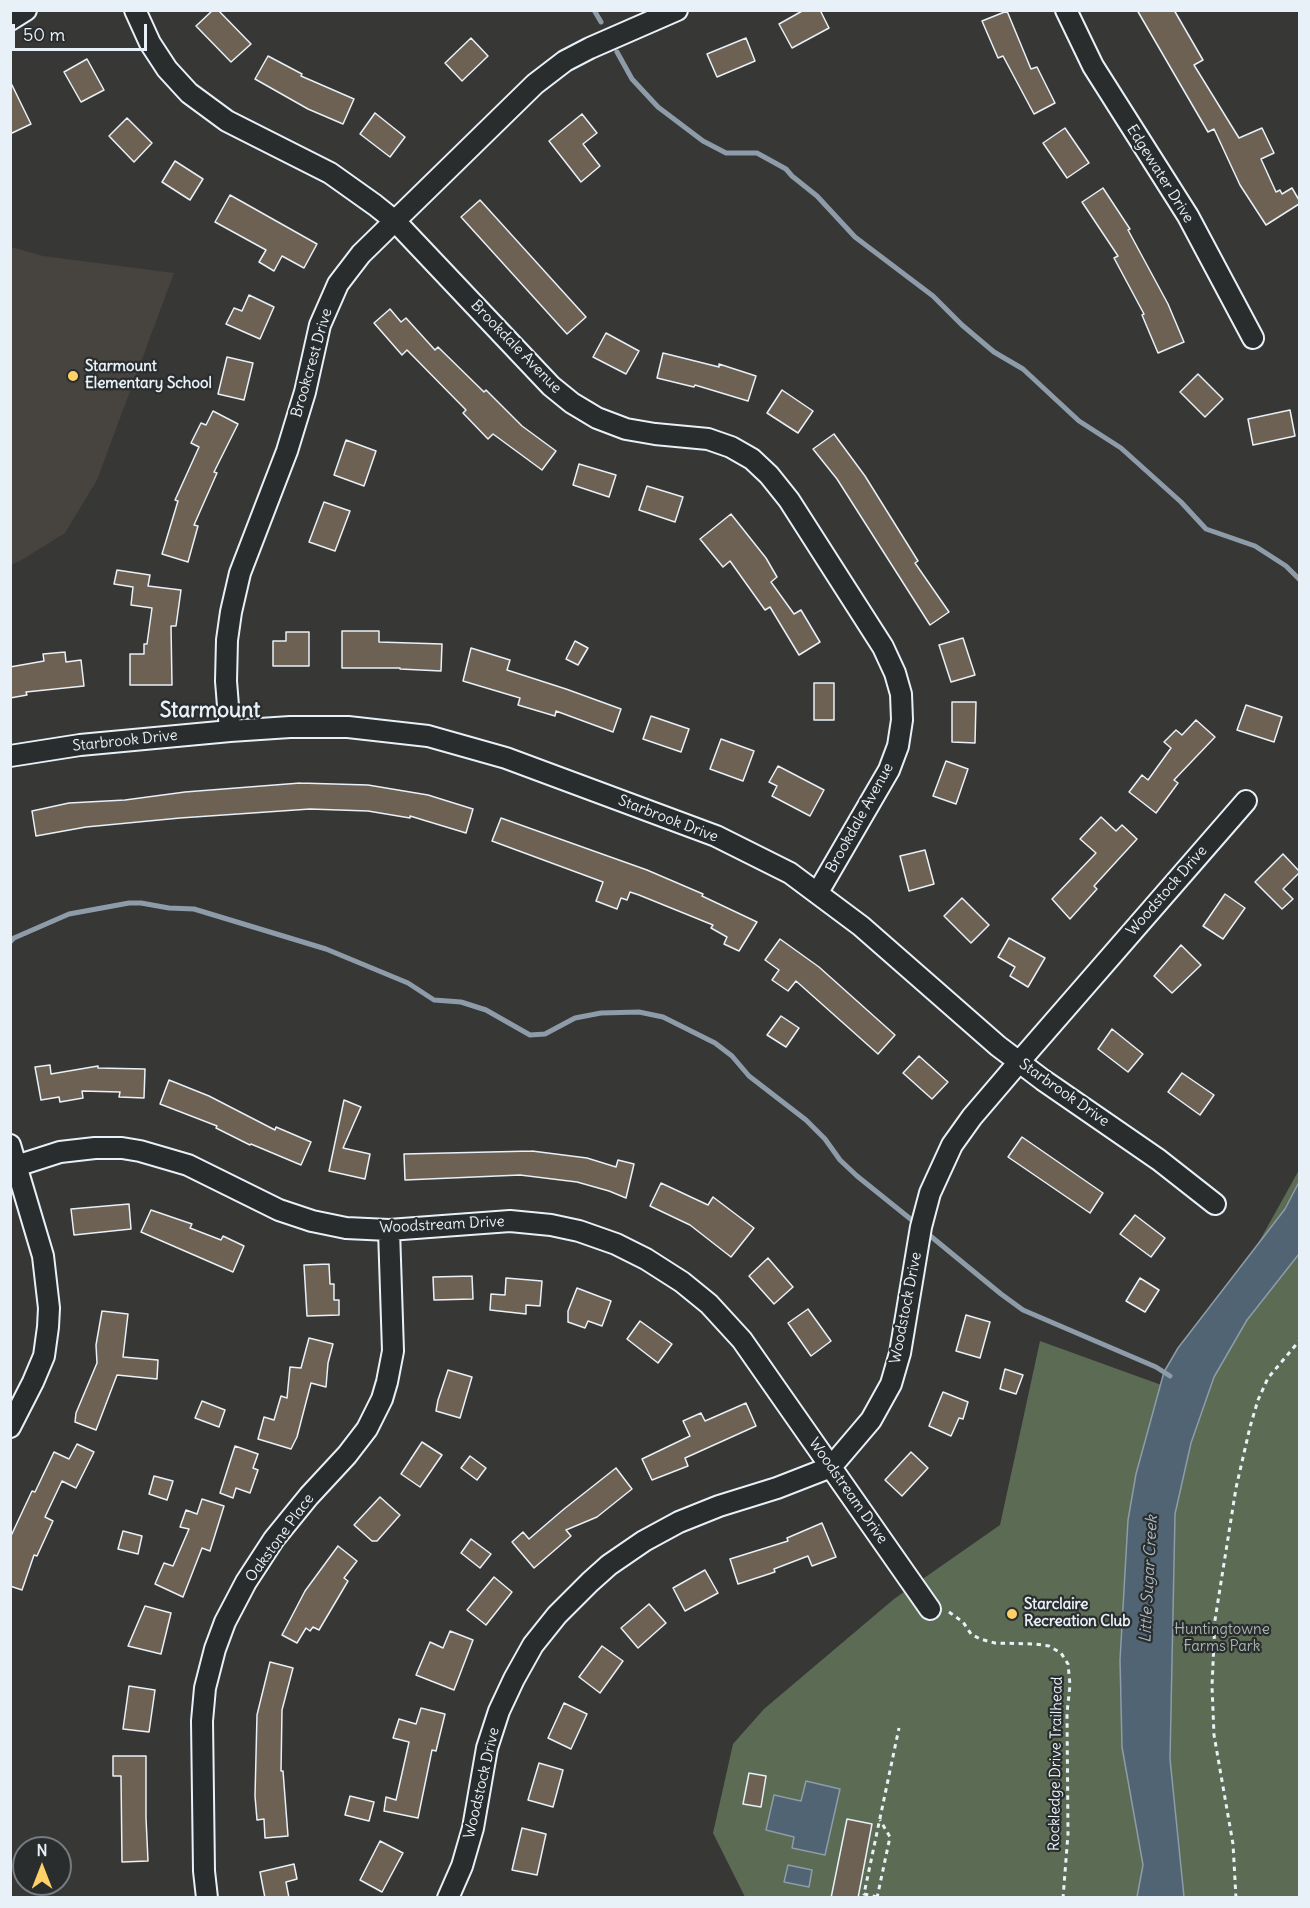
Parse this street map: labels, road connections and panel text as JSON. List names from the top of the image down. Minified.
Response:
{"streets":{"street":["Edgewater Drive","Brookdale Avenue","Brookcrest Drive","Starbrook Drive","Woodstock Drive","Woodstream Drive","Oakstone Place"],"path":["Rockledge Drive Trailhead"]},"crossings":[["Brookdale Avenue","Brookcrest Drive"],["Brookdale Avenue","Starbrook Drive"],["Brookcrest Drive","Starbrook Drive"],["Starbrook Drive","Woodstock Drive"],["Woodstock Drive","Woodstream Drive"],["Woodstream Drive","Oakstone Place"],["Woodstream Drive","Rockledge Drive Trailhead"]],"districts":["Starmount"],"water":["Little Sugar Creek"],"parks":["Huntingtowne Farms Park"],"places":["Starmount Elementary School","Starclaire Recreation Club"],"scale_bar":"50 m","north":"top"}
